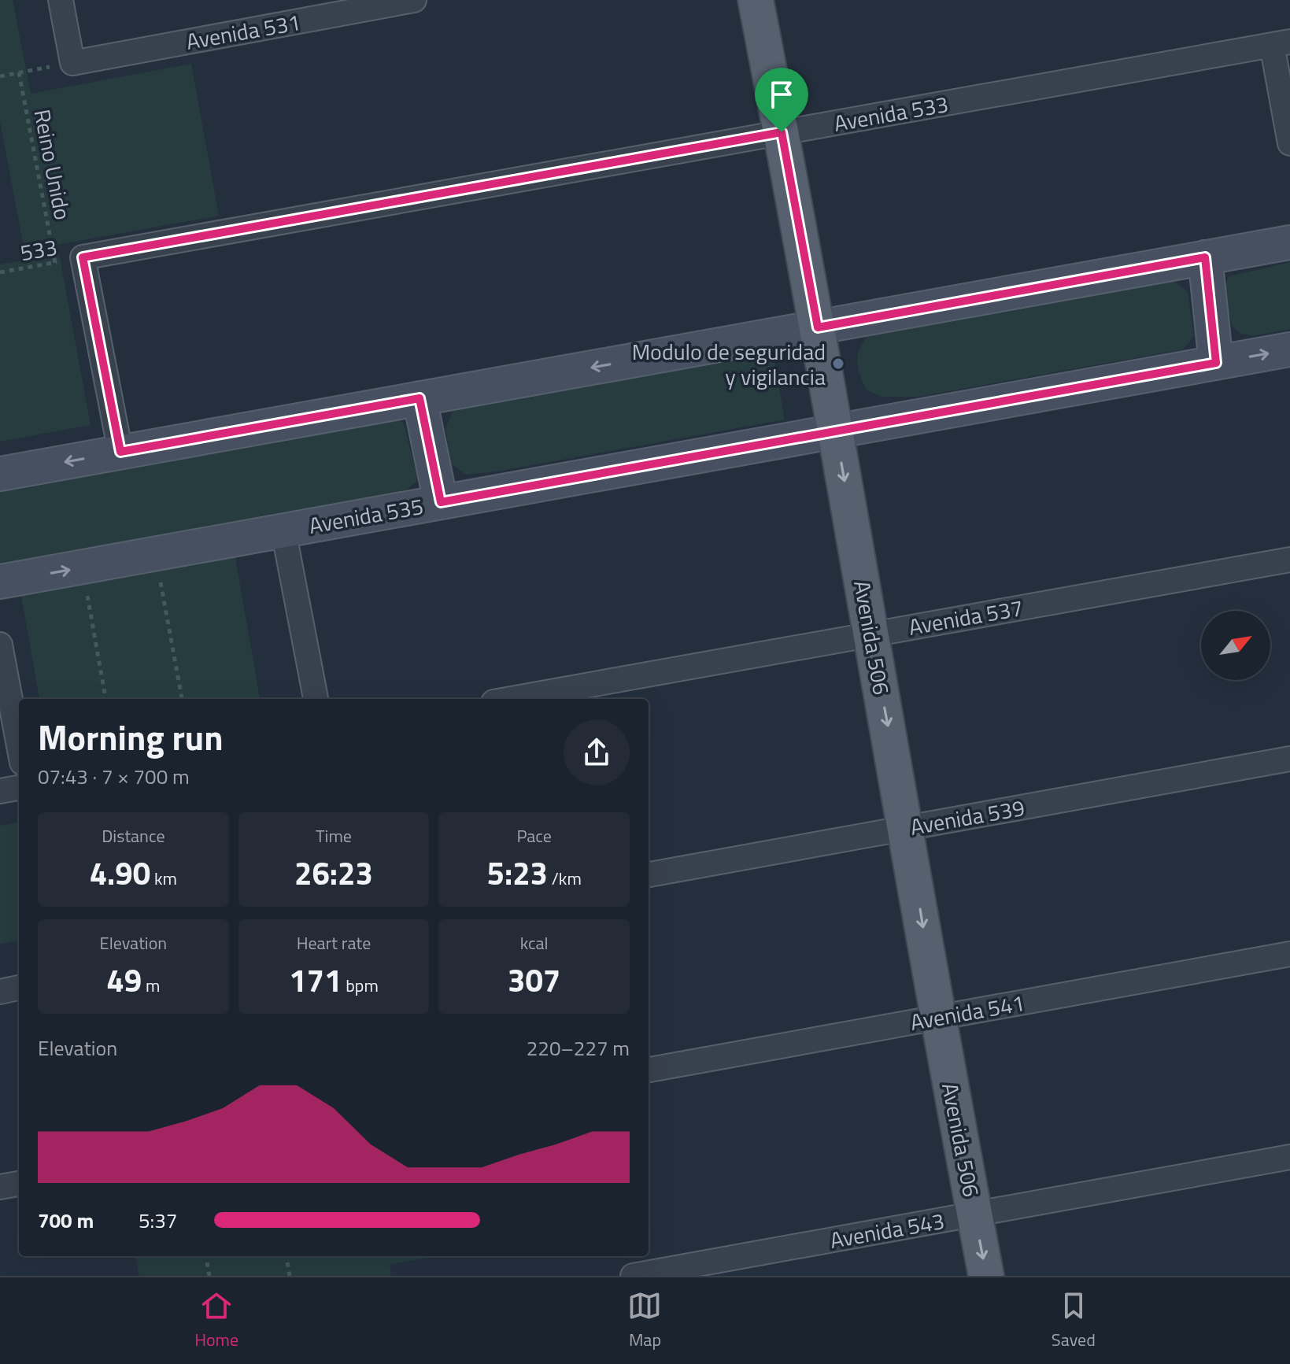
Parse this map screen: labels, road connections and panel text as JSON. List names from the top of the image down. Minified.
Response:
{"streets":{"main road":["Avenida 506"],"street":["Avenida 531","Avenida 533","Avenida 535","Avenida 537","Avenida 539","Avenida 541","Avenida 543"],"path":["Reino Unido","533"]},"crossings":[["Avenida 533","533"],["Avenida 533","Avenida 506"],["Reino Unido","533"],["Avenida 535","Avenida 506"],["Avenida 537","Avenida 506"],["Avenida 506","Avenida 539"],["Avenida 506","Avenida 541"],["Avenida 506","Avenida 543"]],"one_way":["Avenida 506"],"places":["Modulo de seguridad y vigilancia"],"north":"top right","page":{"heading":["Morning run","07:43 · 7 × 700 m"],"stats":[["Distance","4.90 km"],["Time","26:23"],["Pace","5:23 /km"],["Elevation","49 m"],["Heart rate","171 bpm"],["kcal","307"]],"chart":["Elevation","220–227 m"],"list":[{"name":"700 m","note":"5:37"}],"tabs":["Home","Map","Saved"]}}
